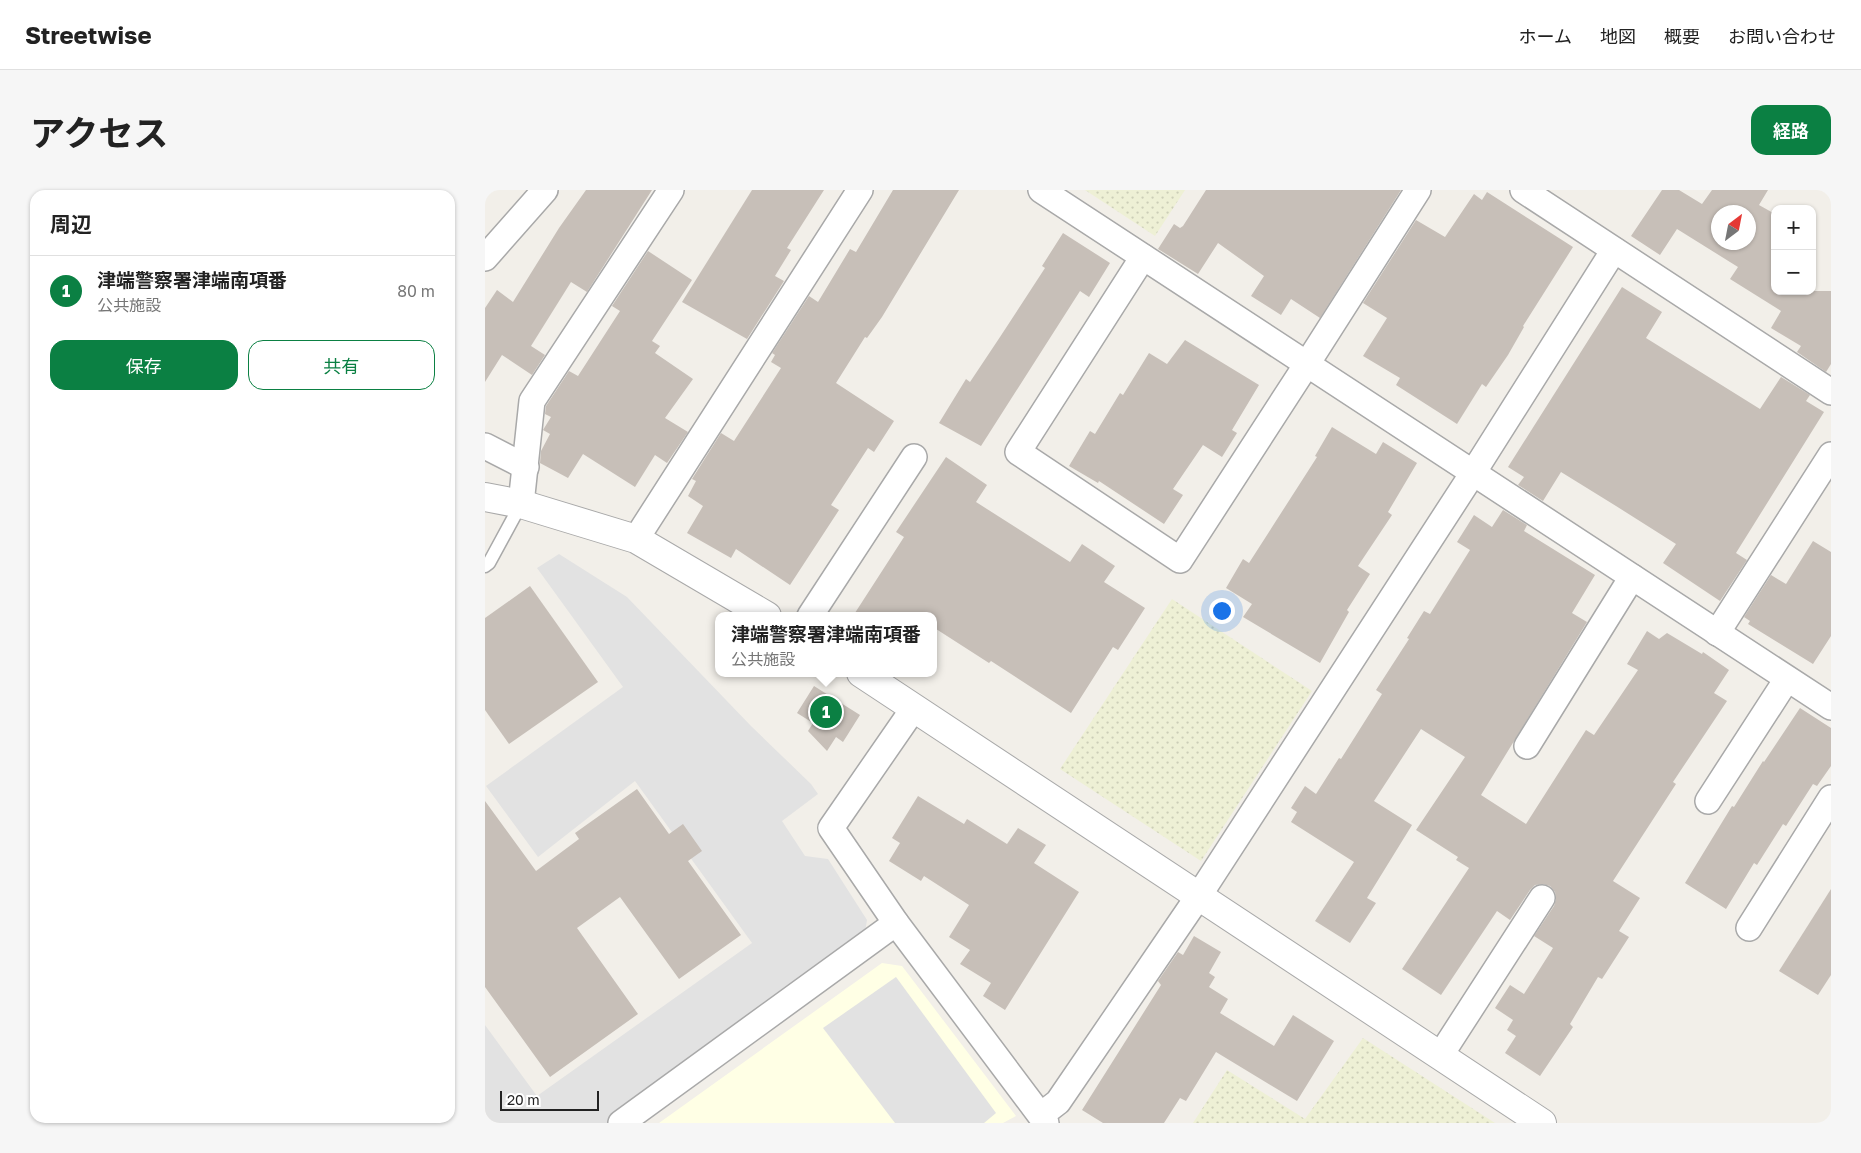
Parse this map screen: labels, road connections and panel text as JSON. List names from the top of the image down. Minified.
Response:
{"scale_bar":"20 m","north":"top right","page":{"header":"Streetwise","nav":["ホーム","地図","概要","お問い合わせ"],"title":"アクセス","buttons":["経路",["保存","共有"]],"heading":"周辺","map_buttons":["+","−"],"list":[{"mark":"1","name":"津端警察署津端南項番","note":"公共施設","value":"80 m"}],"popup":["津端警察署津端南項番","公共施設"],"pins":"1","scale":"20 m"}}
